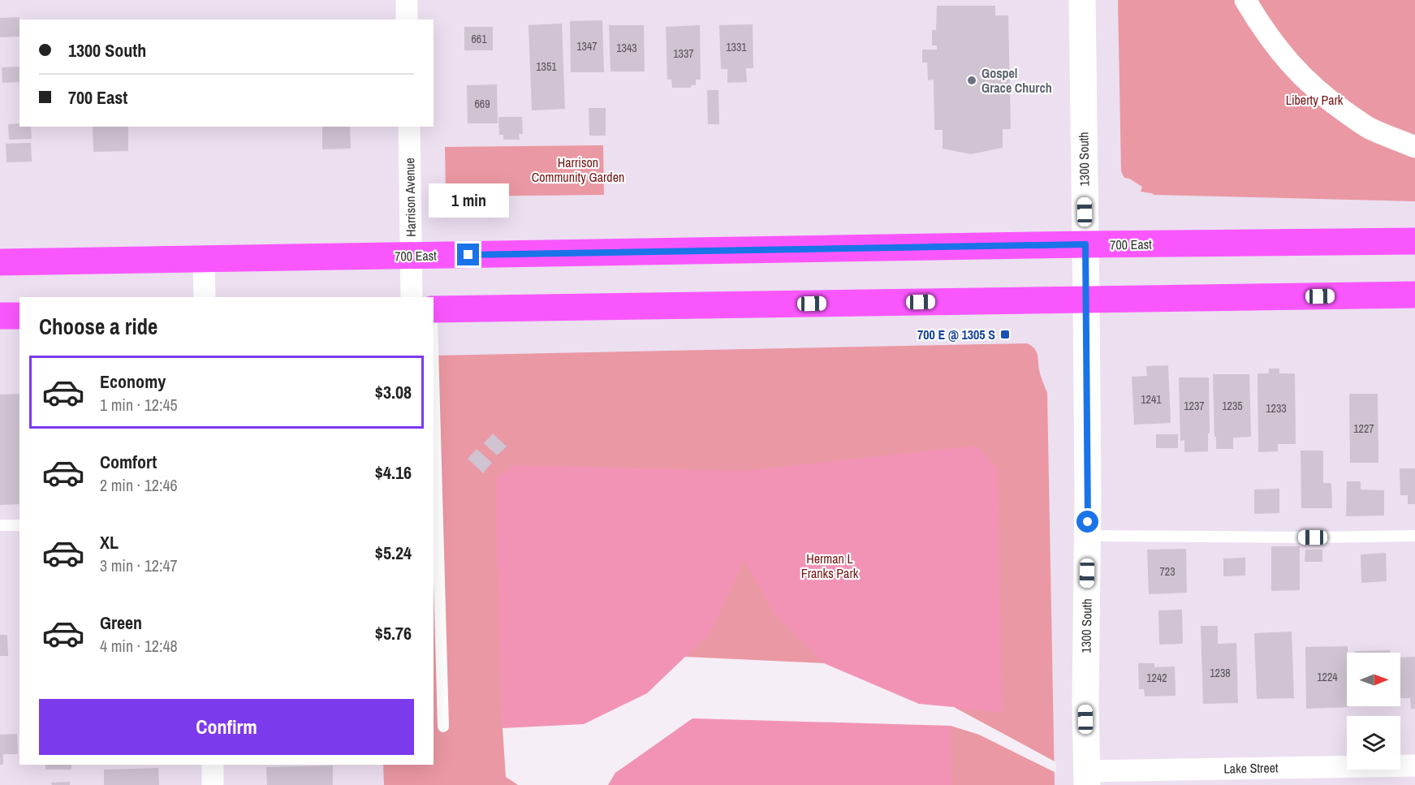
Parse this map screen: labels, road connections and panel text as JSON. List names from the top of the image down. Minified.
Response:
{"streets":{"main road":["700 East"],"street":["1300 South","Harrison Avenue","Lake Street"]},"crossings":[["1300 South","700 East"],["1300 South","Lake Street"],["Harrison Avenue","700 East"]],"parks":["Liberty Park","Harrison Community Garden","Herman L Franks Park"],"places":{"other":["Gospel Grace Church"],"transit":["700 E @ 1305 S"]},"house_numbers":["661","1347","1331","1343","1337","1351","669","1241","1237","1235","1233","1227","723","1238","1224","1242"],"north":"right","page":{"banner":["1300 South","700 East"],"bubble":"1 min","heading":"Choose a ride","list":[{"name":"Economy","note":"1 min · 12:45","value":"$3.08"},{"name":"Comfort","note":"2 min · 12:46","value":"$4.16"},{"name":"XL","note":"3 min · 12:47","value":"$5.24"},{"name":"Green","note":"4 min · 12:48","value":"$5.76"}],"buttons":"Confirm"}}
